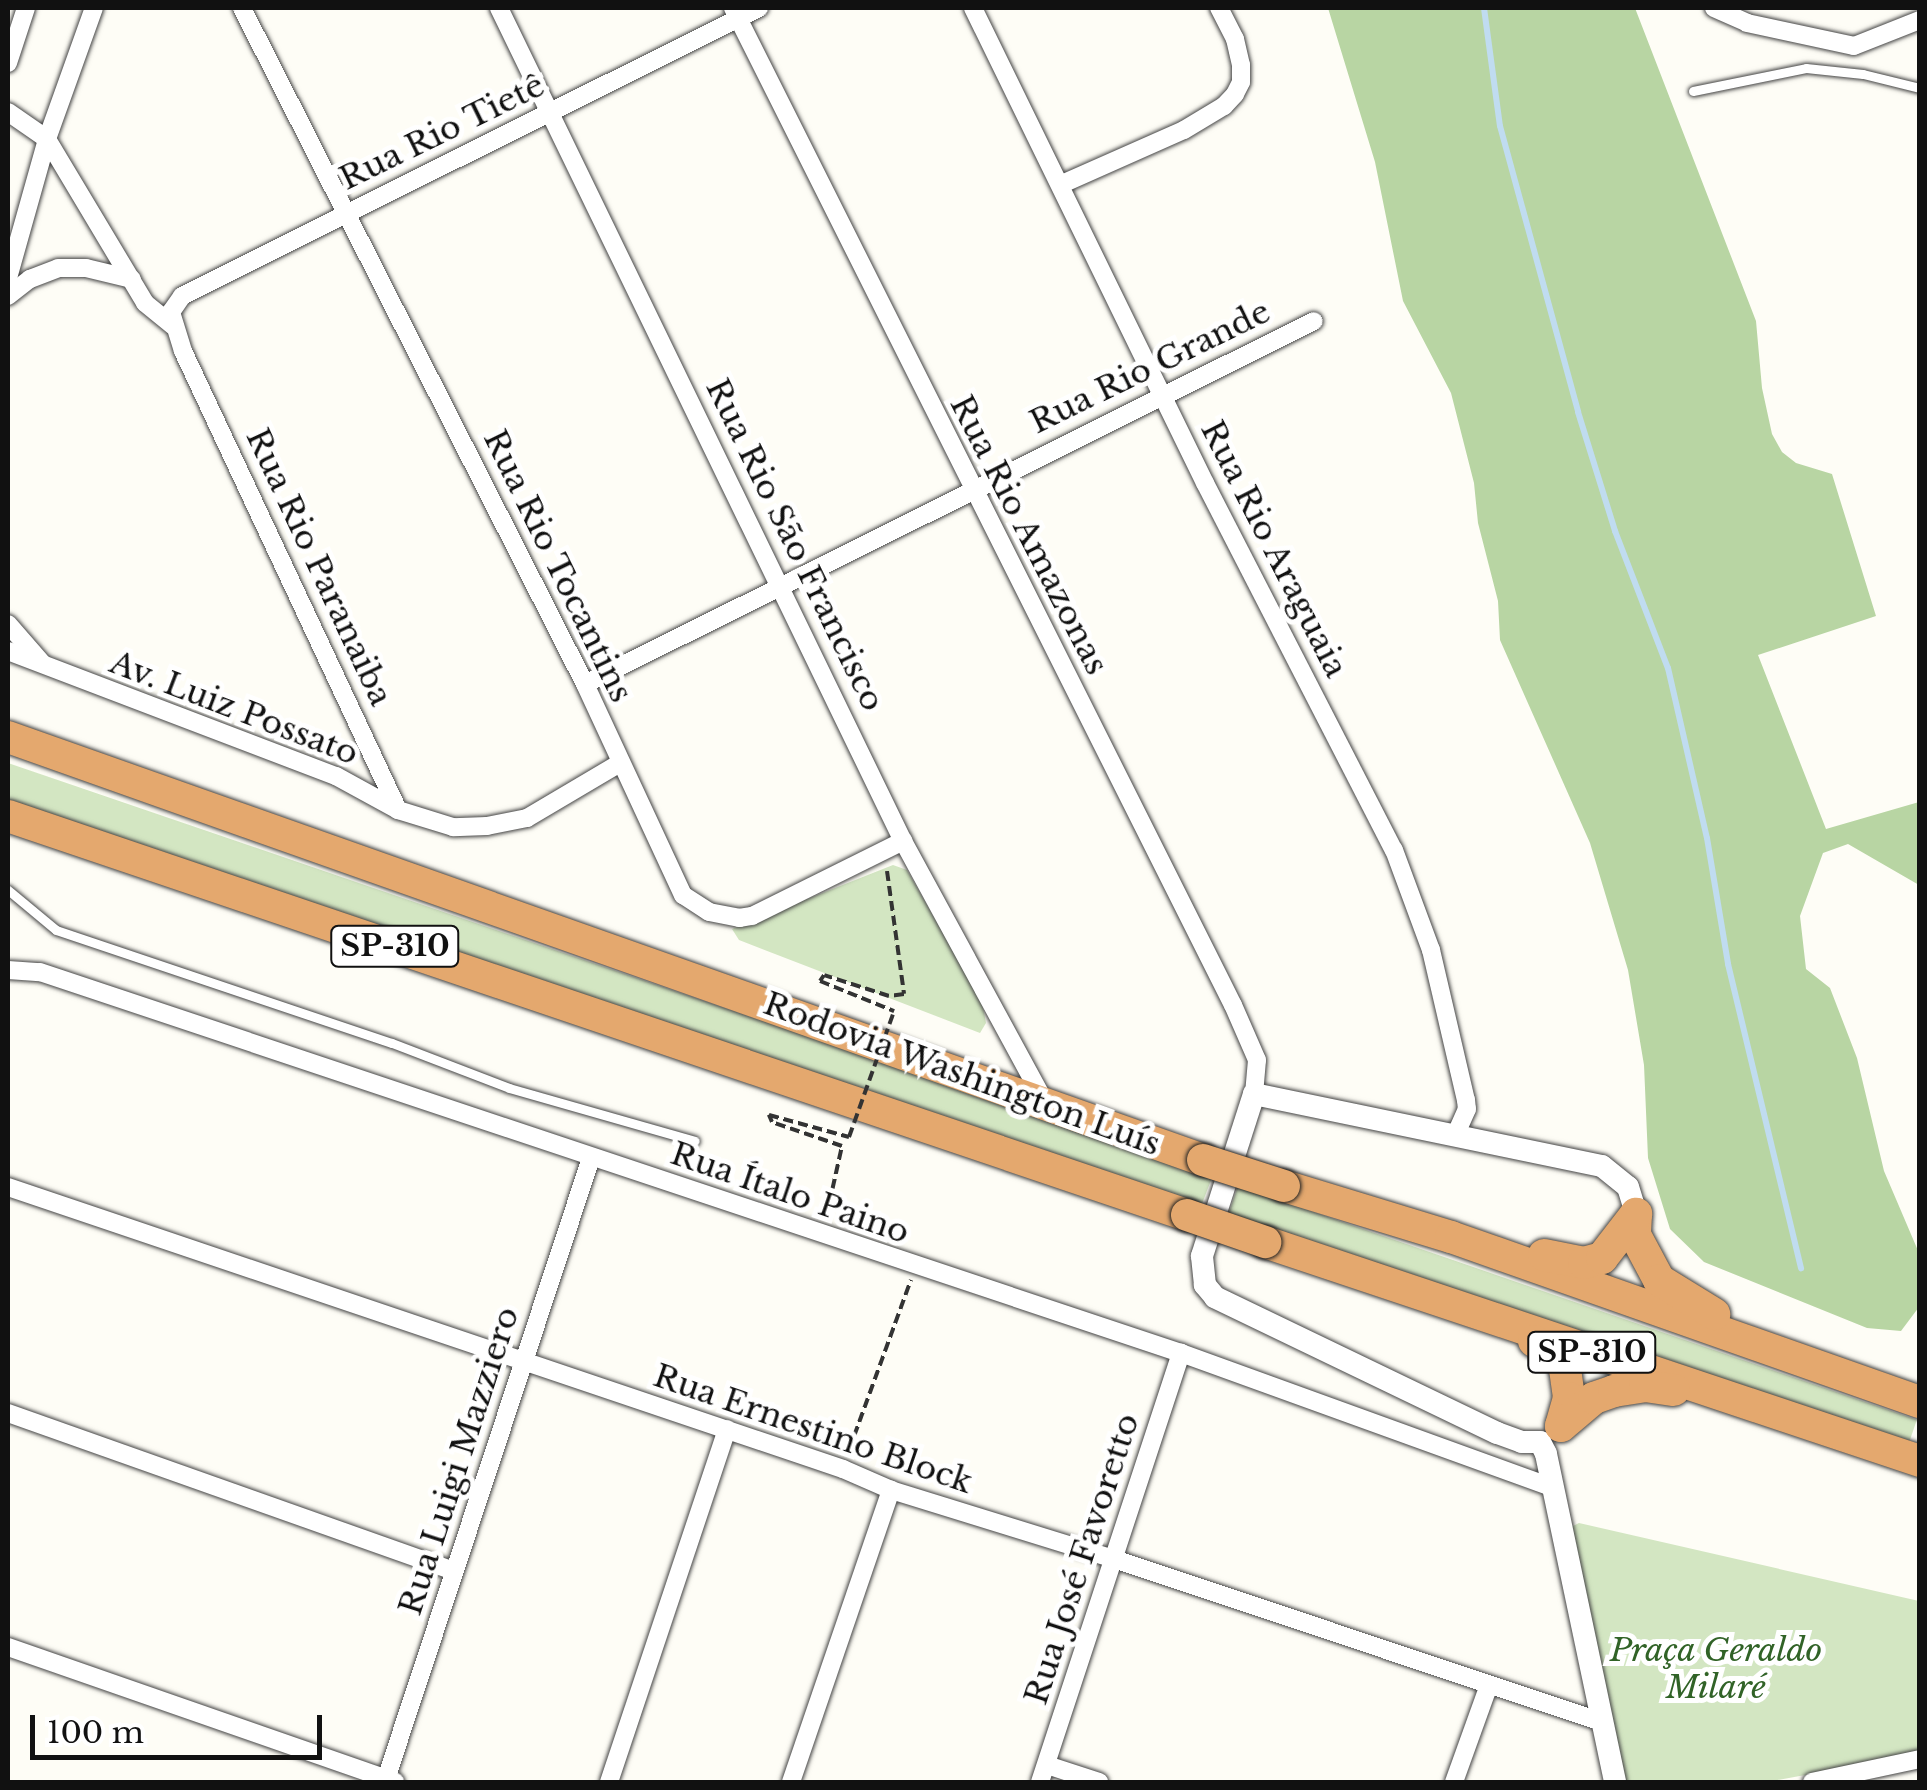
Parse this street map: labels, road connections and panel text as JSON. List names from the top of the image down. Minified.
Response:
{"streets":{"highway":["SP-310","Rodovia Washington Luís"],"street":["Rua Rio Tietê","Rua Rio Grande","Rua Rio Amazonas","Rua Rio São Francisco","Rua Rio Araguaia","Rua Rio Tocantins","Rua Rio Paranaiba","Av. Luiz Possato","Rua Ítalo Paino","Rua Ernestino Block","Rua Luigi Mazziero","Rua José Favoretto"]},"crossings":[["Rua Rio Tietê","Rua Rio Amazonas"],["Rua Rio Tietê","Rua Rio São Francisco"],["Rua Rio Tietê","Rua Rio Tocantins"],["Rua Rio Tietê","Rua Rio Paranaiba"],["Rua Rio Grande","Rua Rio Amazonas"],["Rua Rio Grande","Rua Rio São Francisco"],["Rua Rio Grande","Rua Rio Araguaia"],["Rua Rio Grande","Rua Rio Tocantins"],["Rua Rio São Francisco","Rodovia Washington Luís"],["Rua Rio Paranaiba","Av. Luiz Possato"],["Rua Ítalo Paino","Rua Luigi Mazziero"],["Rua Ítalo Paino","Rua José Favoretto"],["Rua Ernestino Block","Rua Luigi Mazziero"],["Rua Ernestino Block","Rua José Favoretto"]],"parks":["Praça Geraldo Milaré"],"scale_bar":"100 m"}
